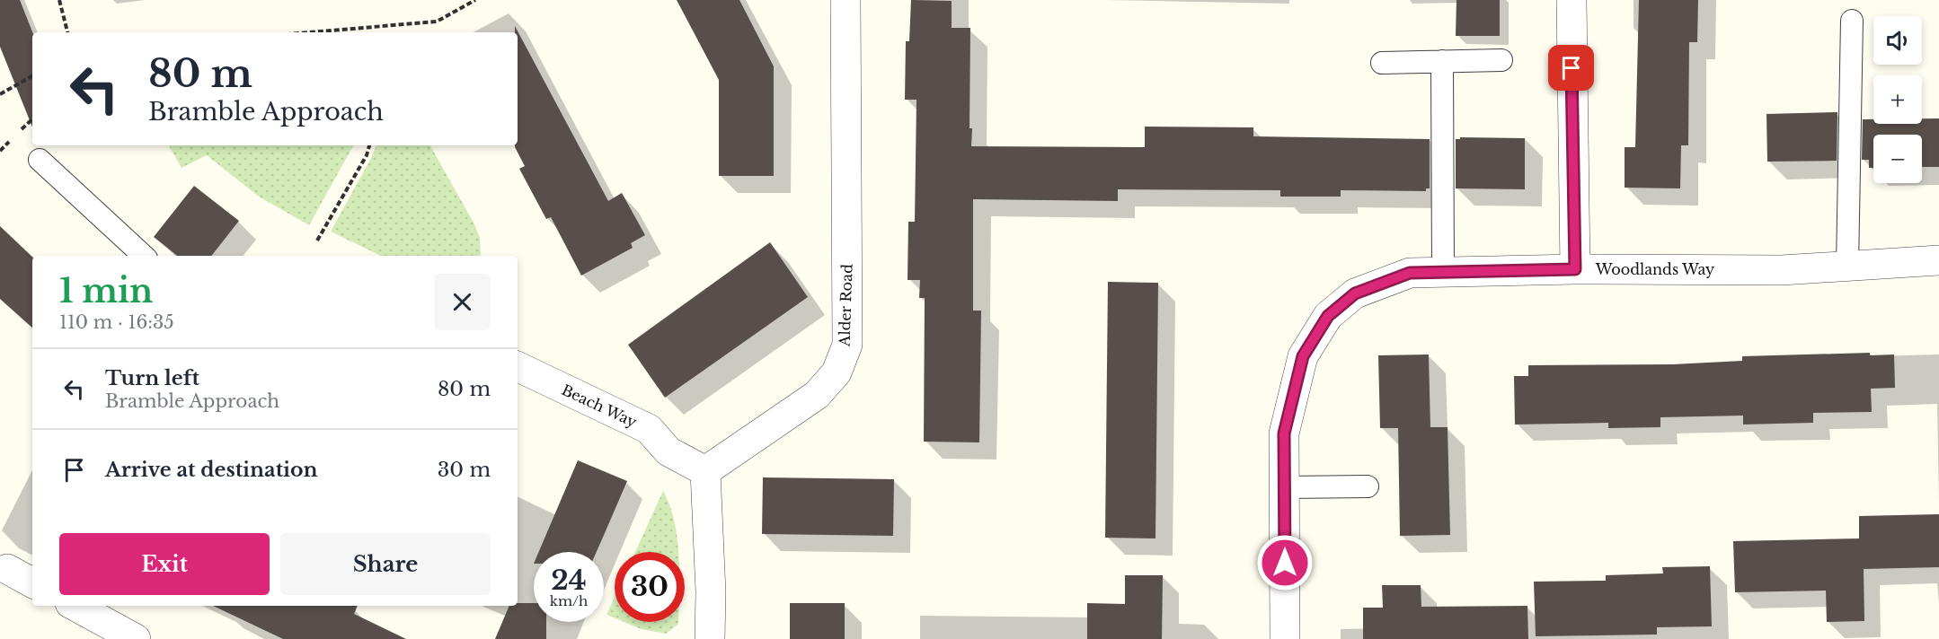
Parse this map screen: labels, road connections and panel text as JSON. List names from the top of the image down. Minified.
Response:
{"streets":{"street":["Woodlands Way","Alder Road","Beach Way"]},"crossings":[["Alder Road","Beach Way"]],"page":{"map_buttons":["+","−"],"turn":["80 m","Bramble Approach"],"heading":["1 min","110 m · 16:35"],"list":[{"name":"Turn left","note":"Bramble Approach","value":"80 m"},{"name":"Arrive at destination","value":"30 m"}],"buttons":["Exit","Share"],"speed":"24 km/h","limit":"30"}}
